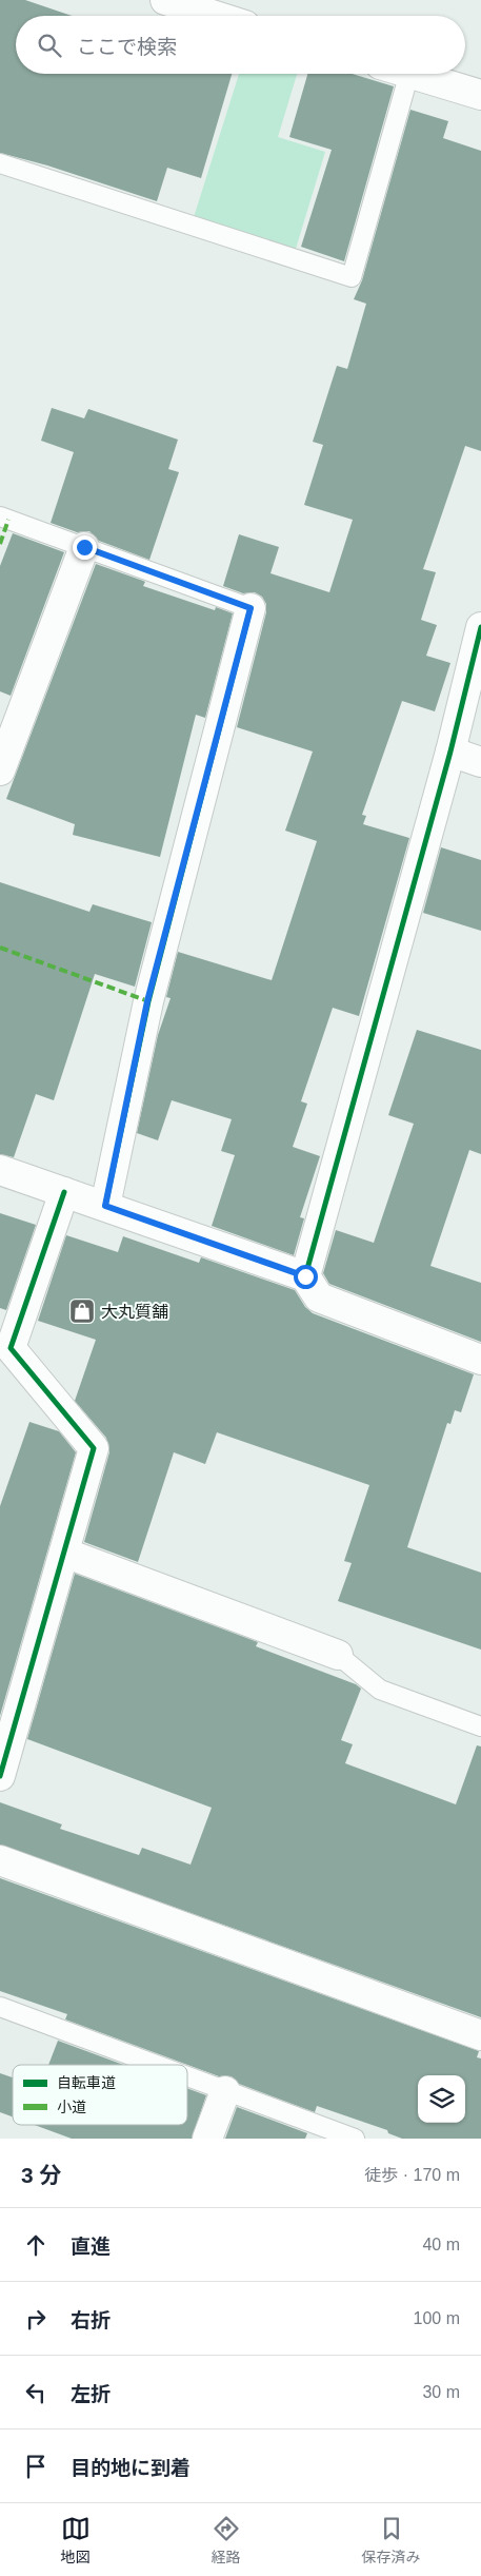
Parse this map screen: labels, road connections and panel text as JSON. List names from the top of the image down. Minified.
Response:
{"places":{"shop":["大丸質舗"]},"legend":["自転車道","小道"],"page":{"search":"ここで検索","heading":["3 分","徒歩 · 170 m"],"list":[["直進","40 m"],["右折","100 m"],["左折","30 m"],"目的地に到着"],"nav":["地図","経路","保存済み"]}}
